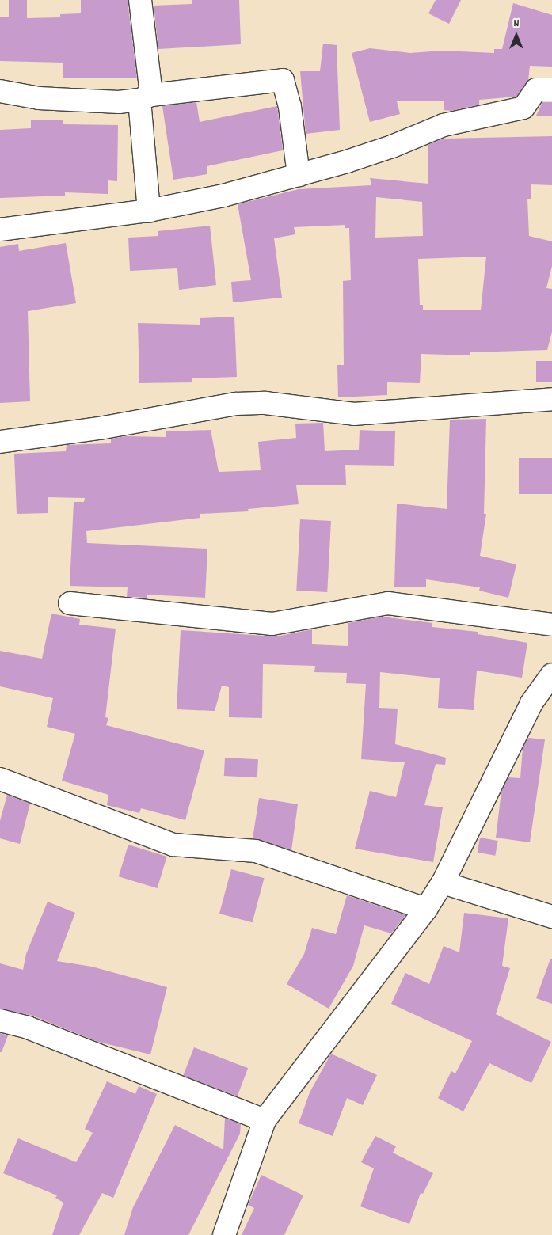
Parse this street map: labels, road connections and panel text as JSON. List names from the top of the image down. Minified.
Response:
{"north":"top"}
